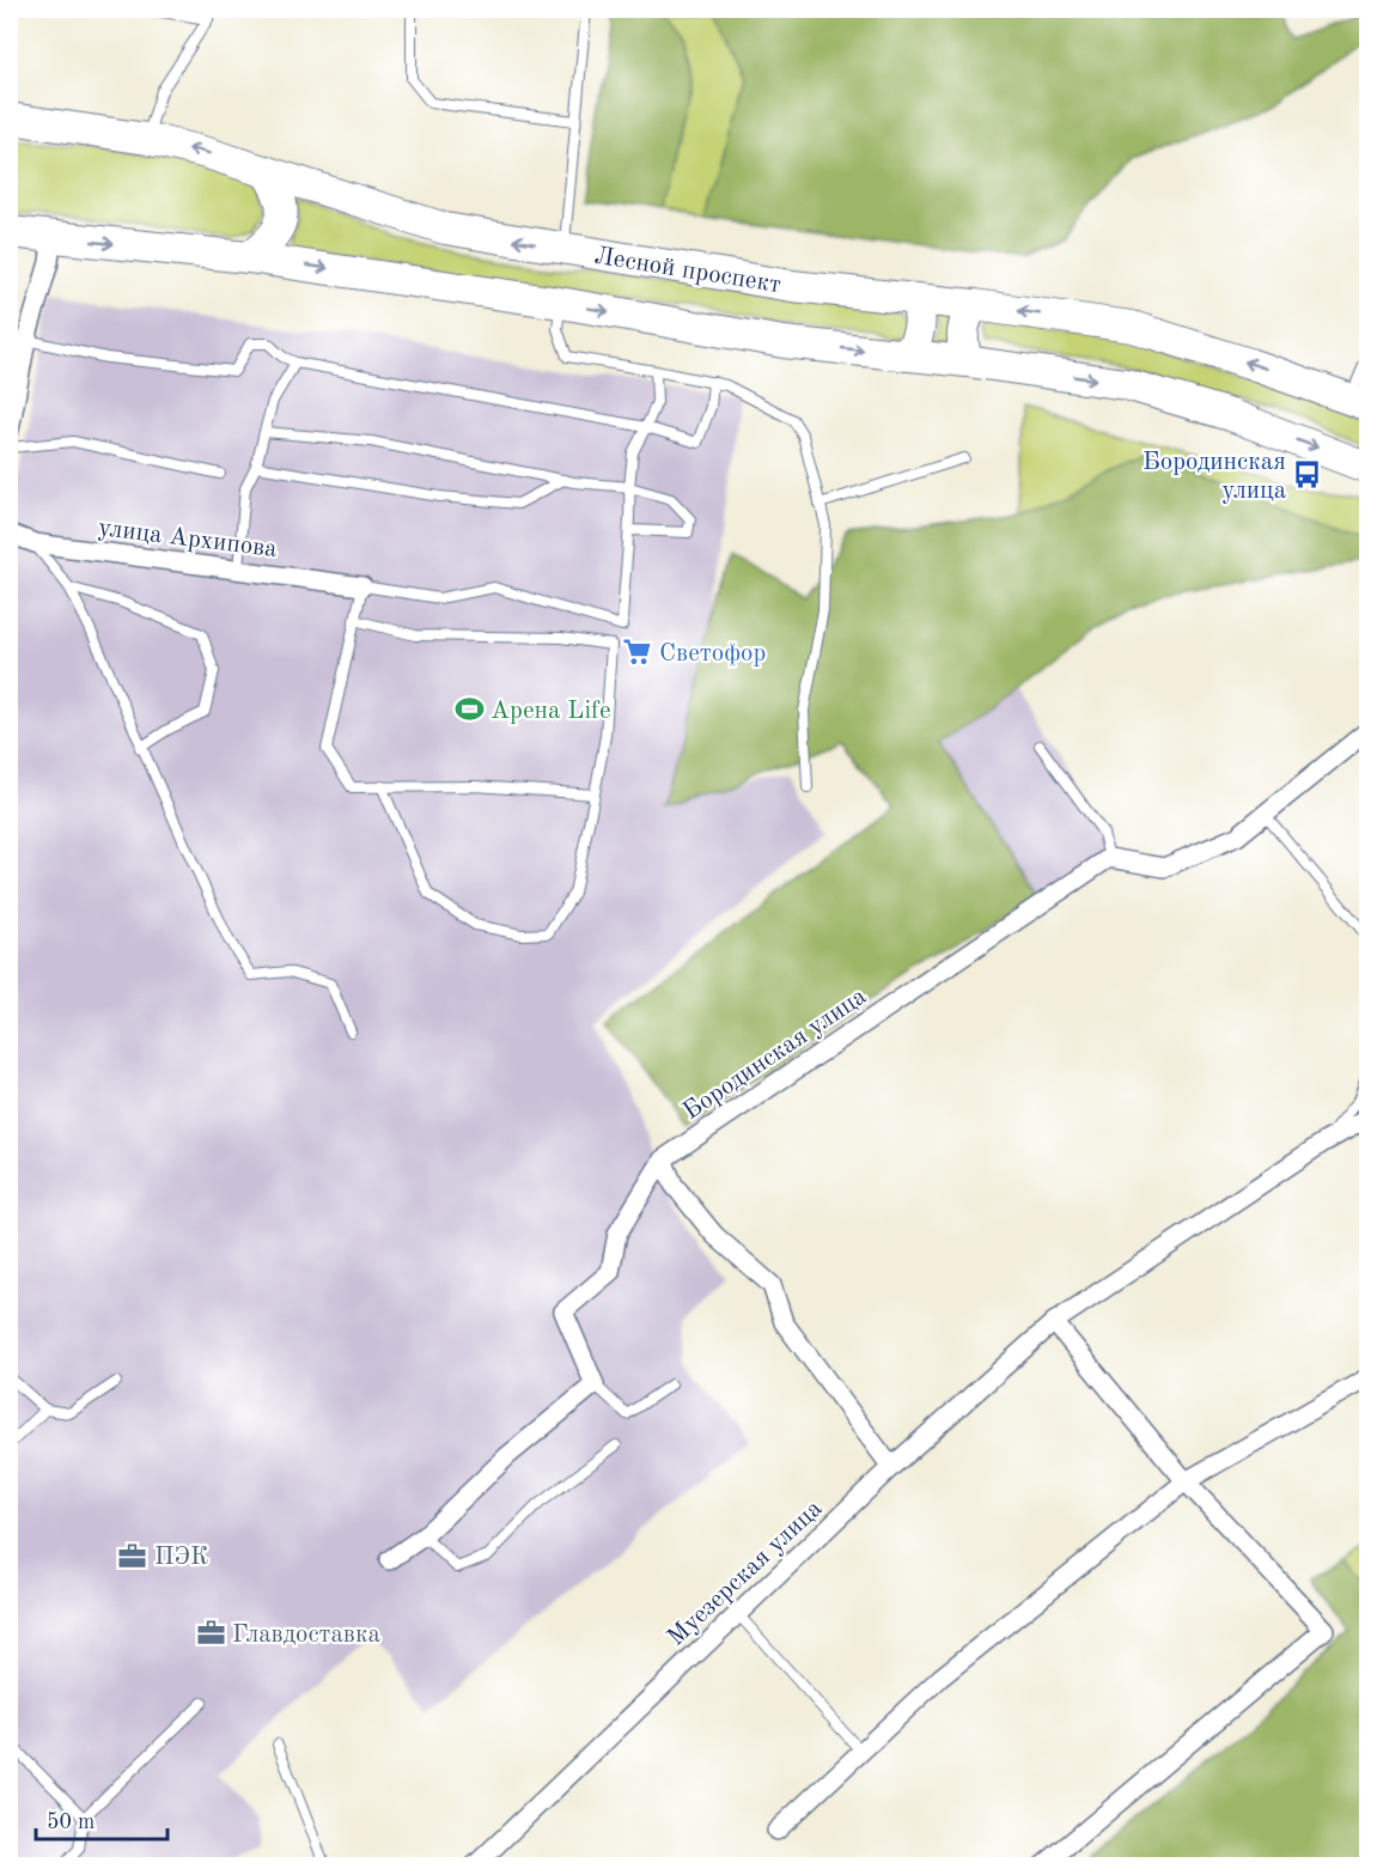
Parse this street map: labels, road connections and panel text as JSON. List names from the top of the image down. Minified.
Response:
{"streets":{"main road":["Лесной проспект"],"street":["улица Архипова","Бородинская улица","Муезерская улица"]},"places":{"bus stop":["Бородинская улица"],"supermarket":["Светофор"],"sports":["Арена Life"],"office":["ПЭК","Главдоставка"]},"scale_bar":"50 m"}
